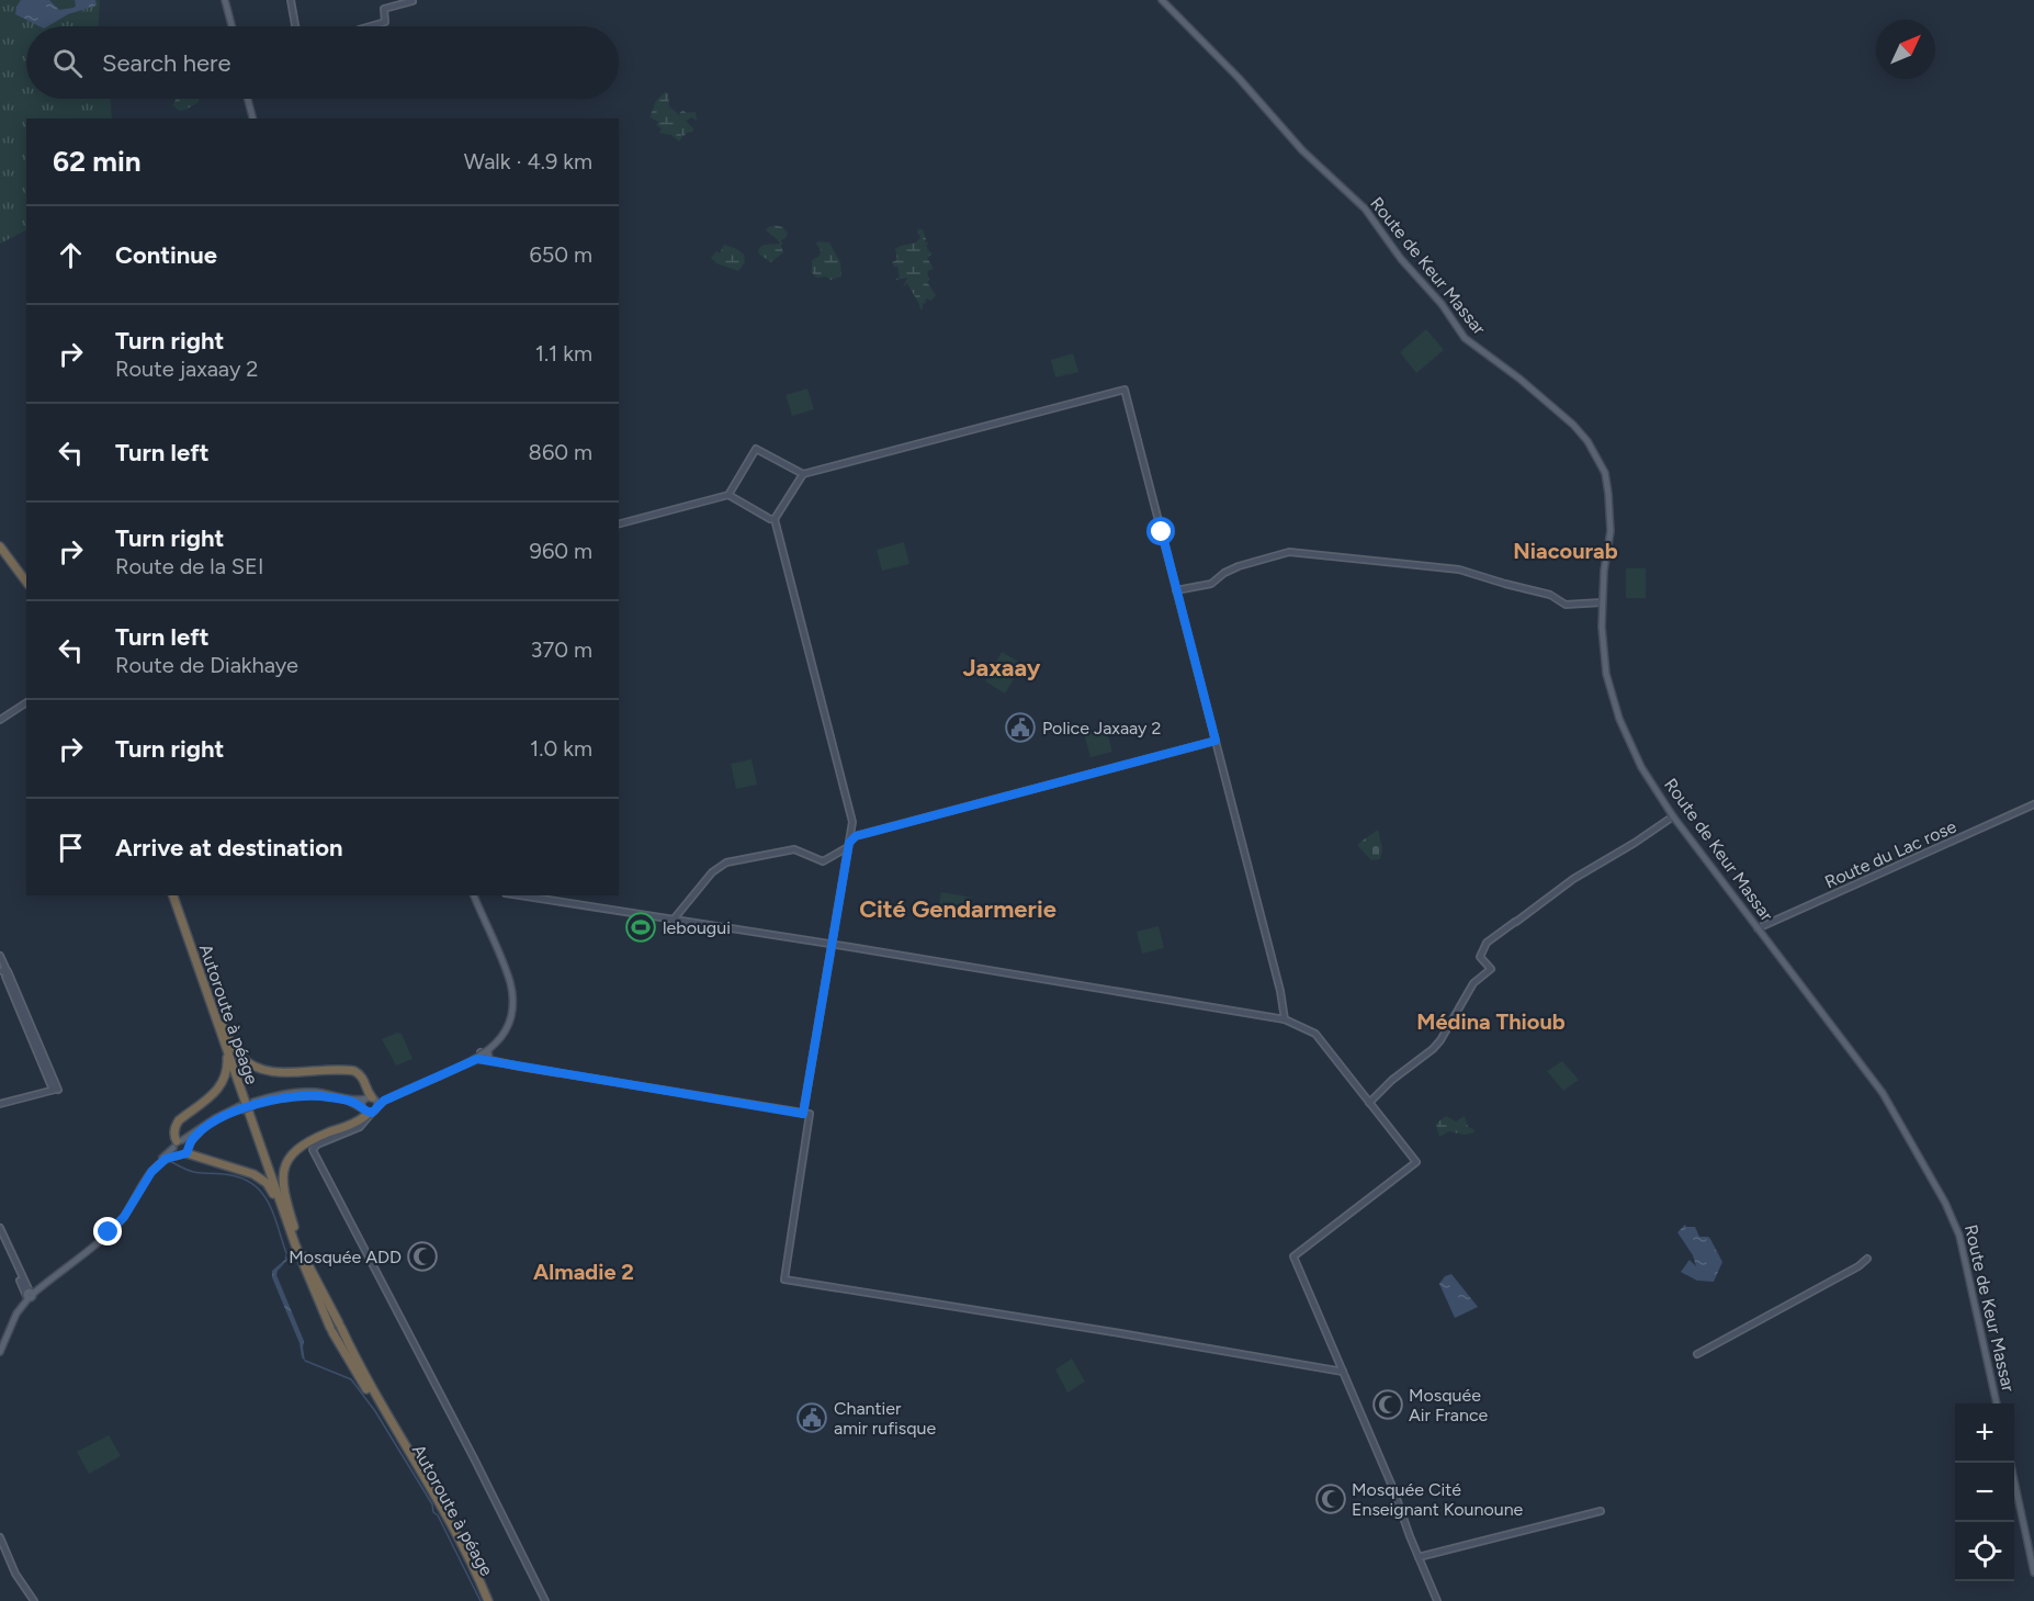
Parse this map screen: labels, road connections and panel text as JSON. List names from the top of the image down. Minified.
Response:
{"streets":{"highway":["Autoroute à péage"],"main road":["Route de Keur Massar"],"street":["Route du Lac rose"]},"crossings":[["Route de Keur Massar","Route du Lac rose"]],"districts":["Niacourab","Jaxaay","Cité Gendarmerie","Médina Thioub","Almadie 2"],"places":{"public building":["Police Jaxaay 2","Chantier amir rufisque"],"sports":["lebougui"],"mosque":["Mosquée ADD","Mosquée Air France","Mosquée Cité Enseignant Kounoune"]},"north":"top right","page":{"search":"Search here","heading":["62 min","Walk · 4.9 km"],"list":[["Continue","650 m"],["Turn right","Route jaxaay 2","1.1 km"],["Turn left","860 m"],["Turn right","Route de la SEI","960 m"],["Turn left","Route de Diakhaye","370 m"],["Turn right","1.0 km"],"Arrive at destination"],"map_buttons":["+","−"]}}
